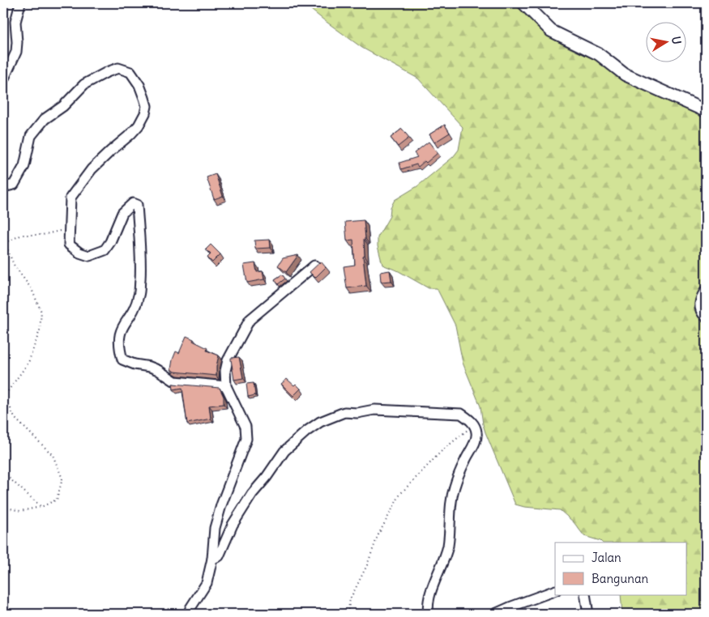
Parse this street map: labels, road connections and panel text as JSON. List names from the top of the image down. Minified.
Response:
{"legend":["Jalan","Bangunan"],"north":"right"}
